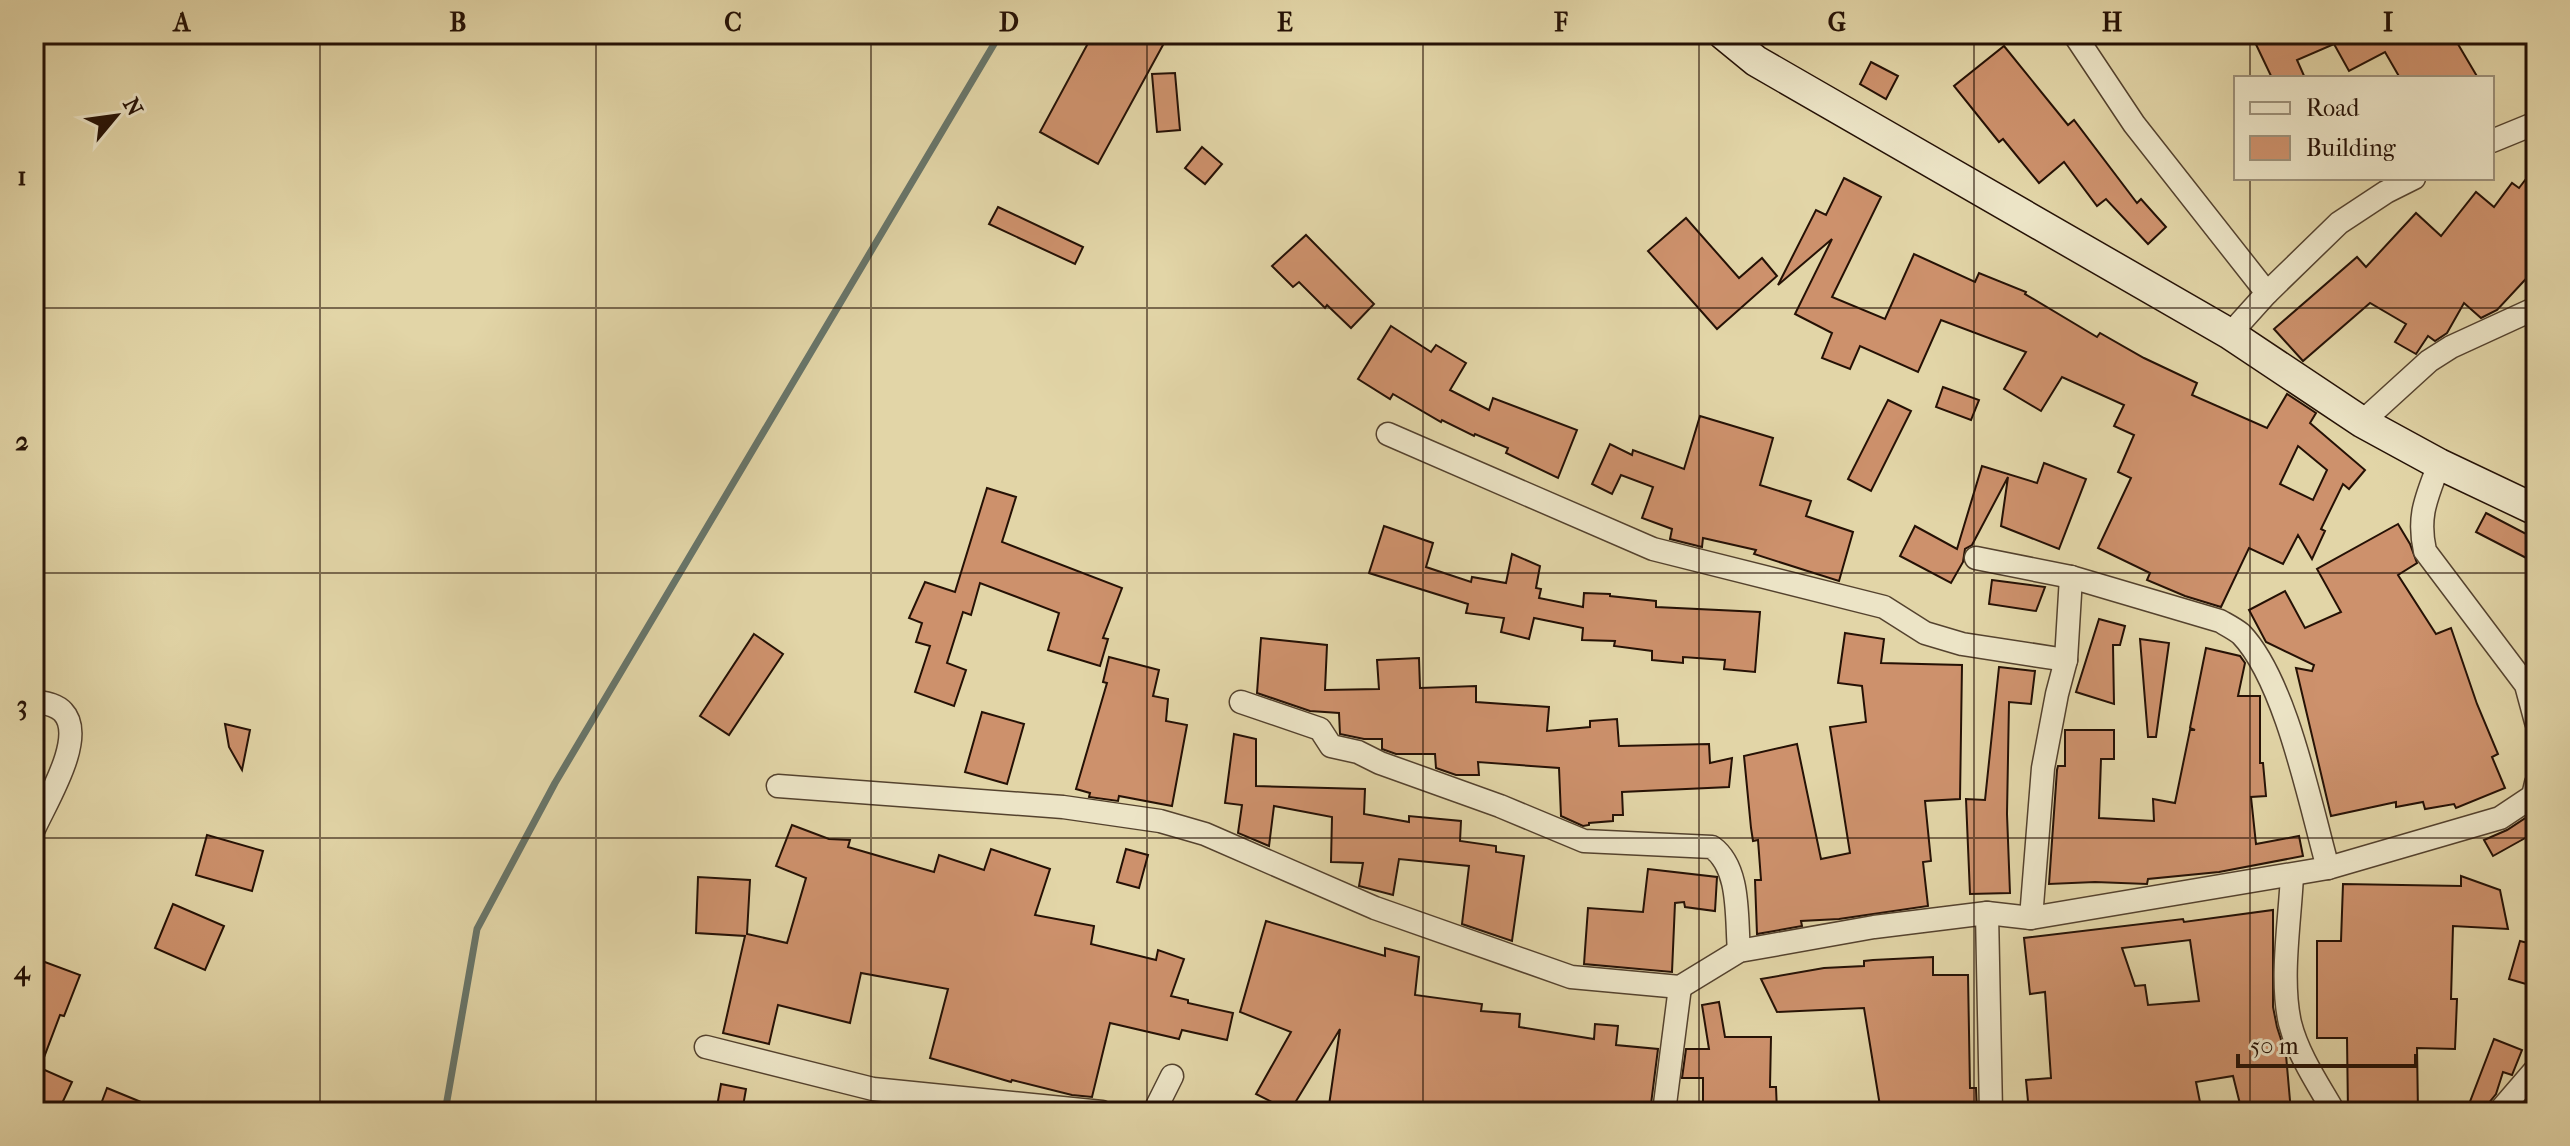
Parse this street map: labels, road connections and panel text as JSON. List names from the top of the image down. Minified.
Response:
{"legend":["Road","Building"],"scale_bar":"50 m","north":"top right","grid":{"columns":["A","B","C","D","E","F","G","H","I"],"rows":["1","2","3","4"]}}
